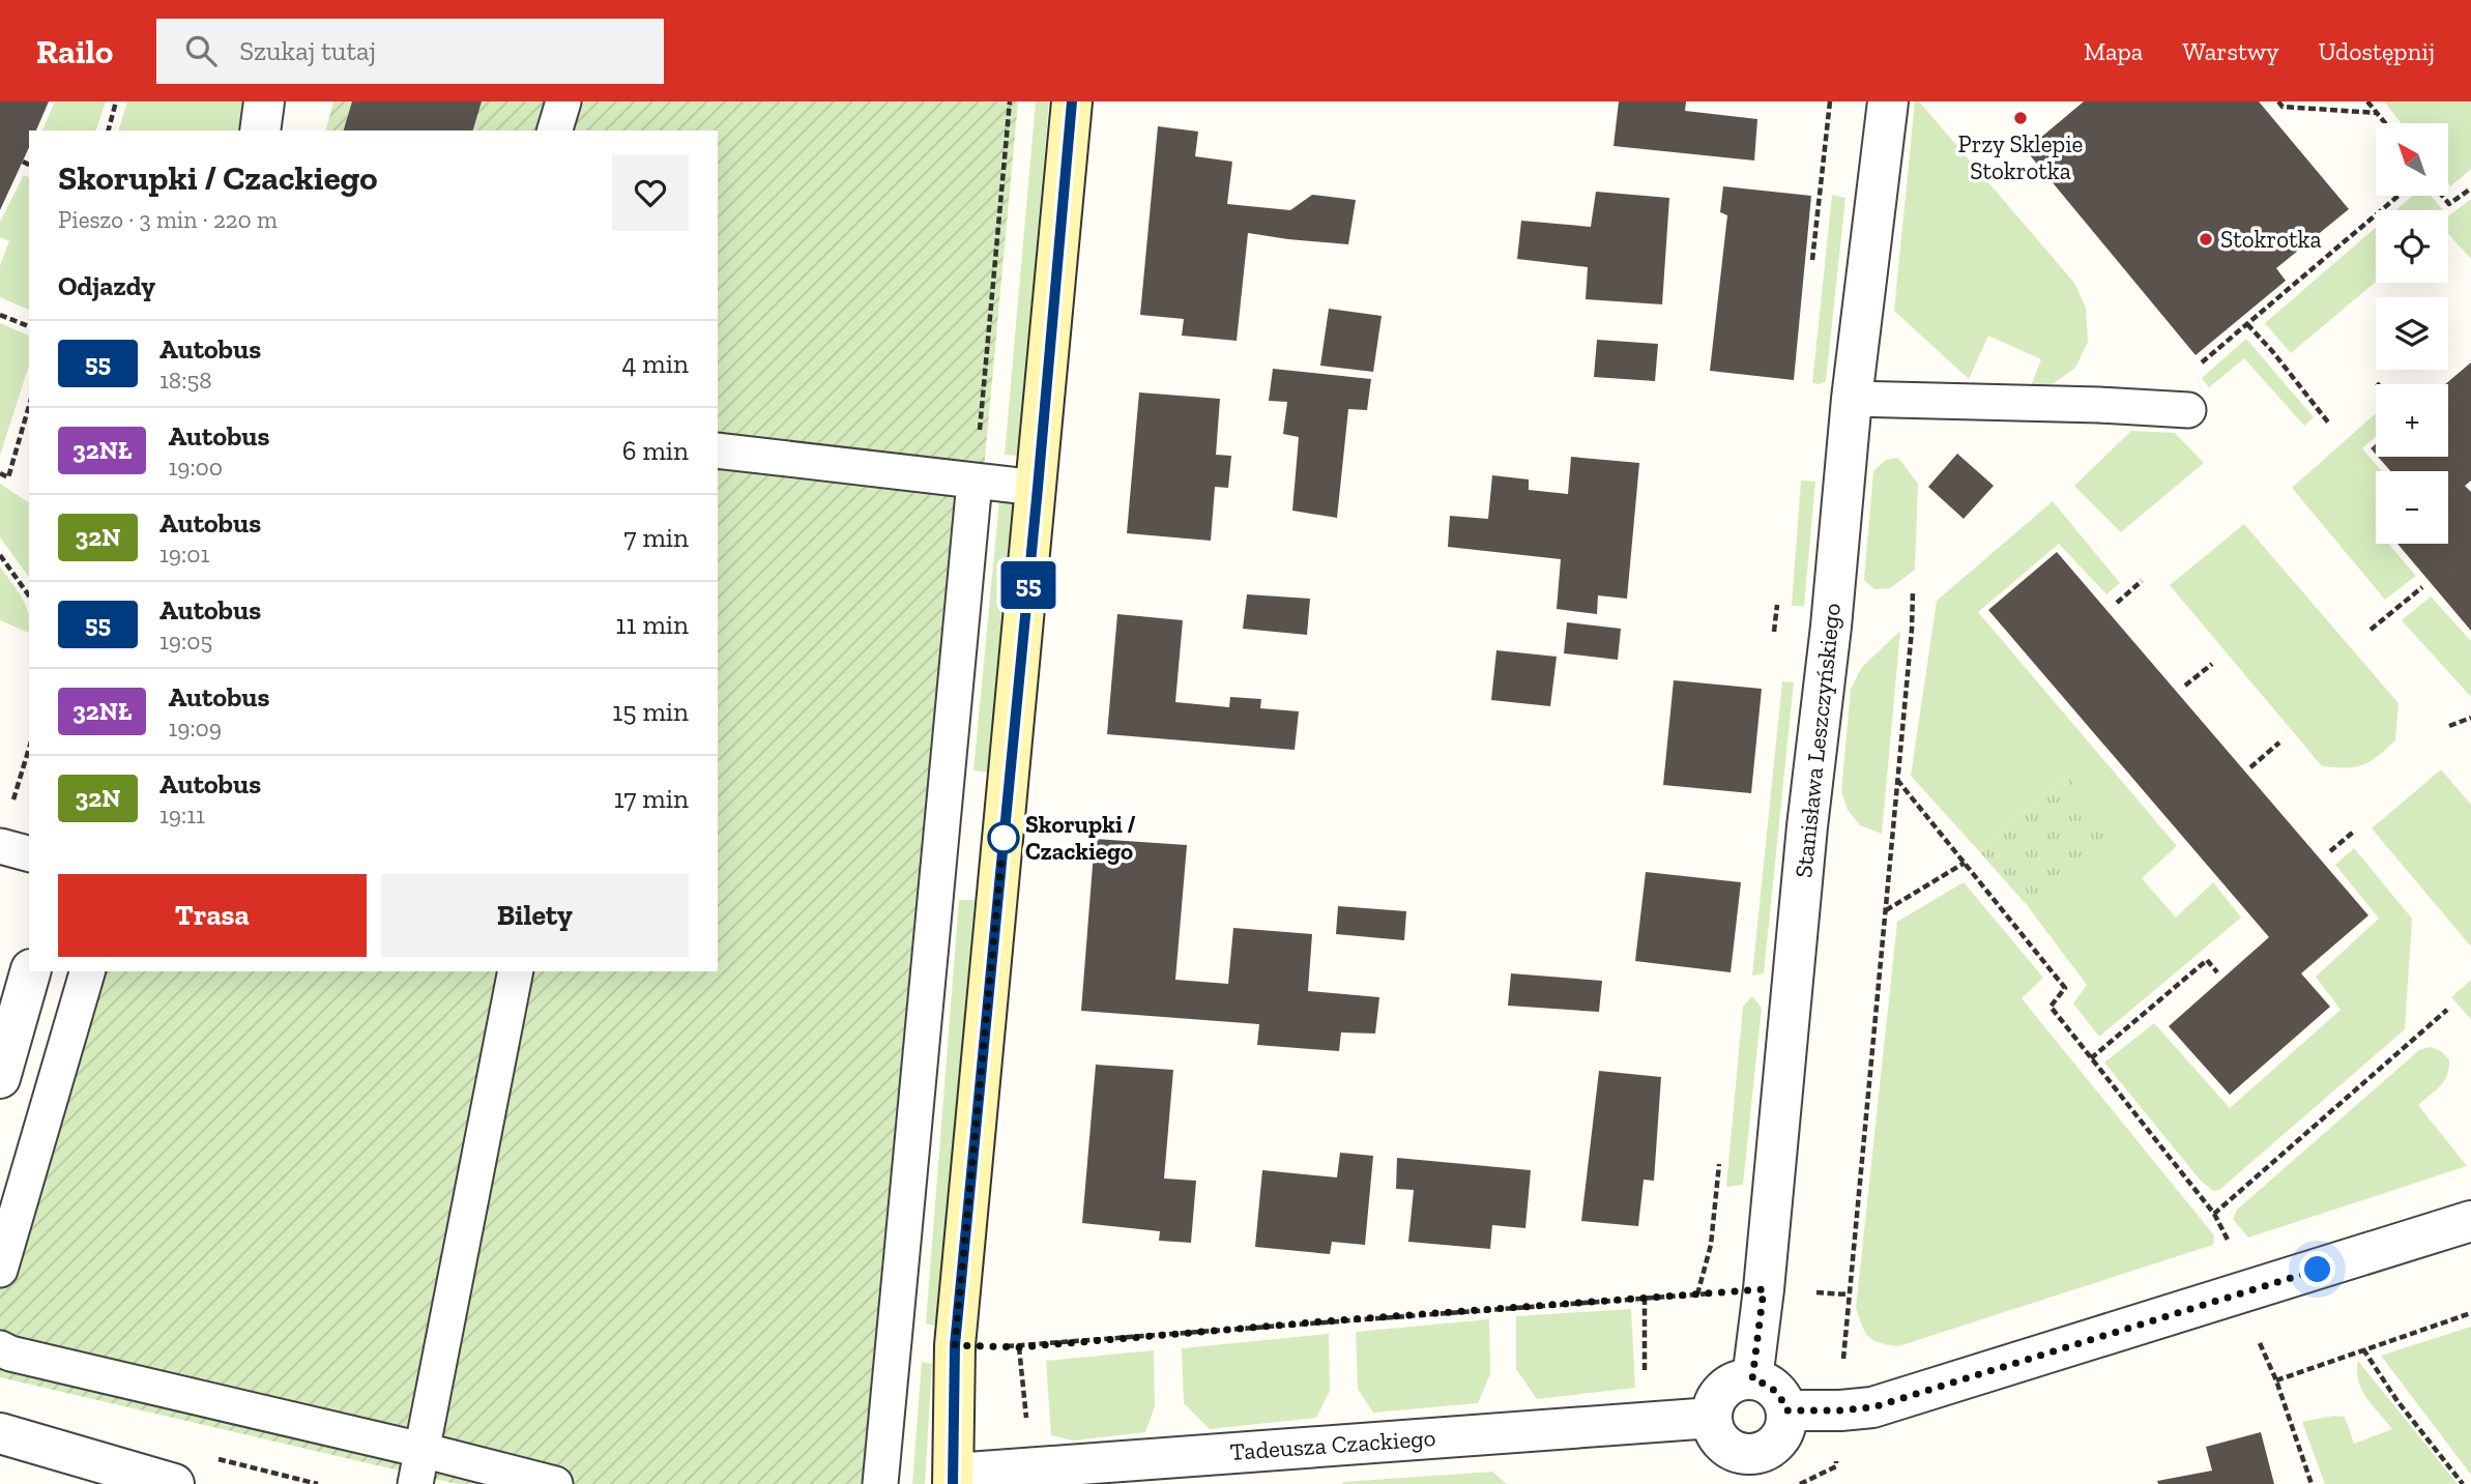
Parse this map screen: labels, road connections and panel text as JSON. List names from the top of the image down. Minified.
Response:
{"streets":{"street":["Stanisława Leszczyńskiego","Tadeusza Czackiego"]},"crossings":[["Stanisława Leszczyńskiego","Tadeusza Czackiego"]],"places":["Przy Sklepie Stokrotka","Stokrotka","Skorupki / Czackiego"],"lines":["bus line 55"],"north":"top left","page":{"header":"Railo","search":"Szukaj tutaj","nav":["Mapa","Warstwy","Udostępnij"],"on_map":"55","map_buttons":["+","−"],"heading":[["Skorupki / Czackiego","Pieszo · 3 min · 220 m"],"Odjazdy"],"list":[{"mark":"55","name":"Autobus","note":"18:58","value":"4 min"},{"mark":"32NŁ","name":"Autobus","note":"19:00","value":"6 min"},{"mark":"32N","name":"Autobus","note":"19:01","value":"7 min"},{"mark":"55","name":"Autobus","note":"19:05","value":"11 min"},{"mark":"32NŁ","name":"Autobus","note":"19:09","value":"15 min"},{"mark":"32N","name":"Autobus","note":"19:11","value":"17 min"}],"buttons":["Trasa","Bilety"]}}
